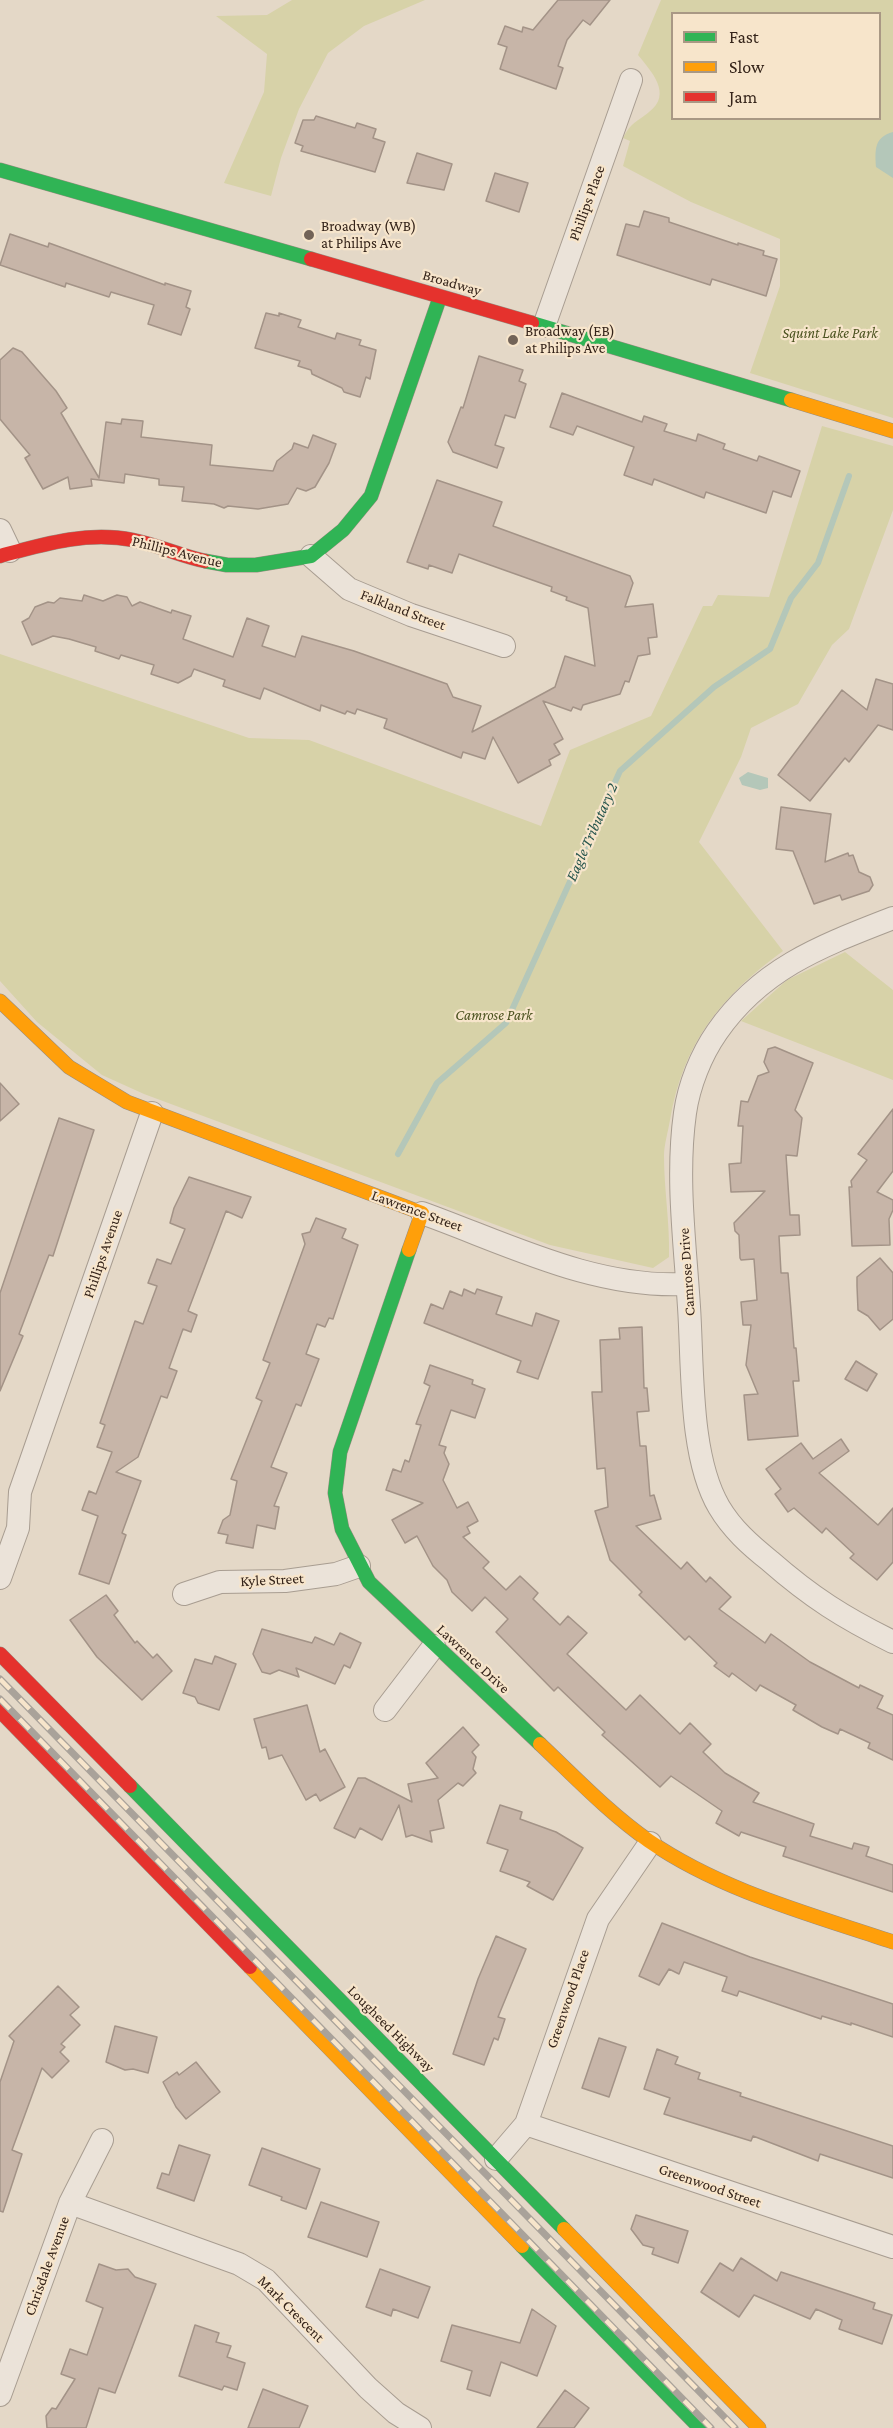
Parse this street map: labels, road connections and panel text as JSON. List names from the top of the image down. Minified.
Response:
{"streets":{"street":["Phillips Place","Broadway","Phillips Avenue","Falkland Street","Lawrence Street","Camrose Drive","Kyle Street","Lawrence Drive","Greenwood Place","Lougheed Highway","Greenwood Street","Chrisdale Avenue","Mark Crescent"]},"crossings":[["Phillips Place","Broadway"],["Broadway","Phillips Avenue"],["Phillips Avenue","Falkland Street"],["Phillips Avenue","Lawrence Street"],["Lawrence Street","Camrose Drive"],["Lawrence Street","Lawrence Drive"],["Kyle Street","Lawrence Drive"],["Lawrence Drive","Greenwood Place"],["Greenwood Place","Lougheed Highway"],["Greenwood Place","Greenwood Street"],["Chrisdale Avenue","Mark Crescent"]],"water":["Eagle Tributary 2"],"parks":["Squint Lake Park","Camrose Park"],"places":["Broadway (WB) at Philips Ave","Broadway (EB) at Philips Ave"],"legend":["Fast","Slow","Jam"]}
